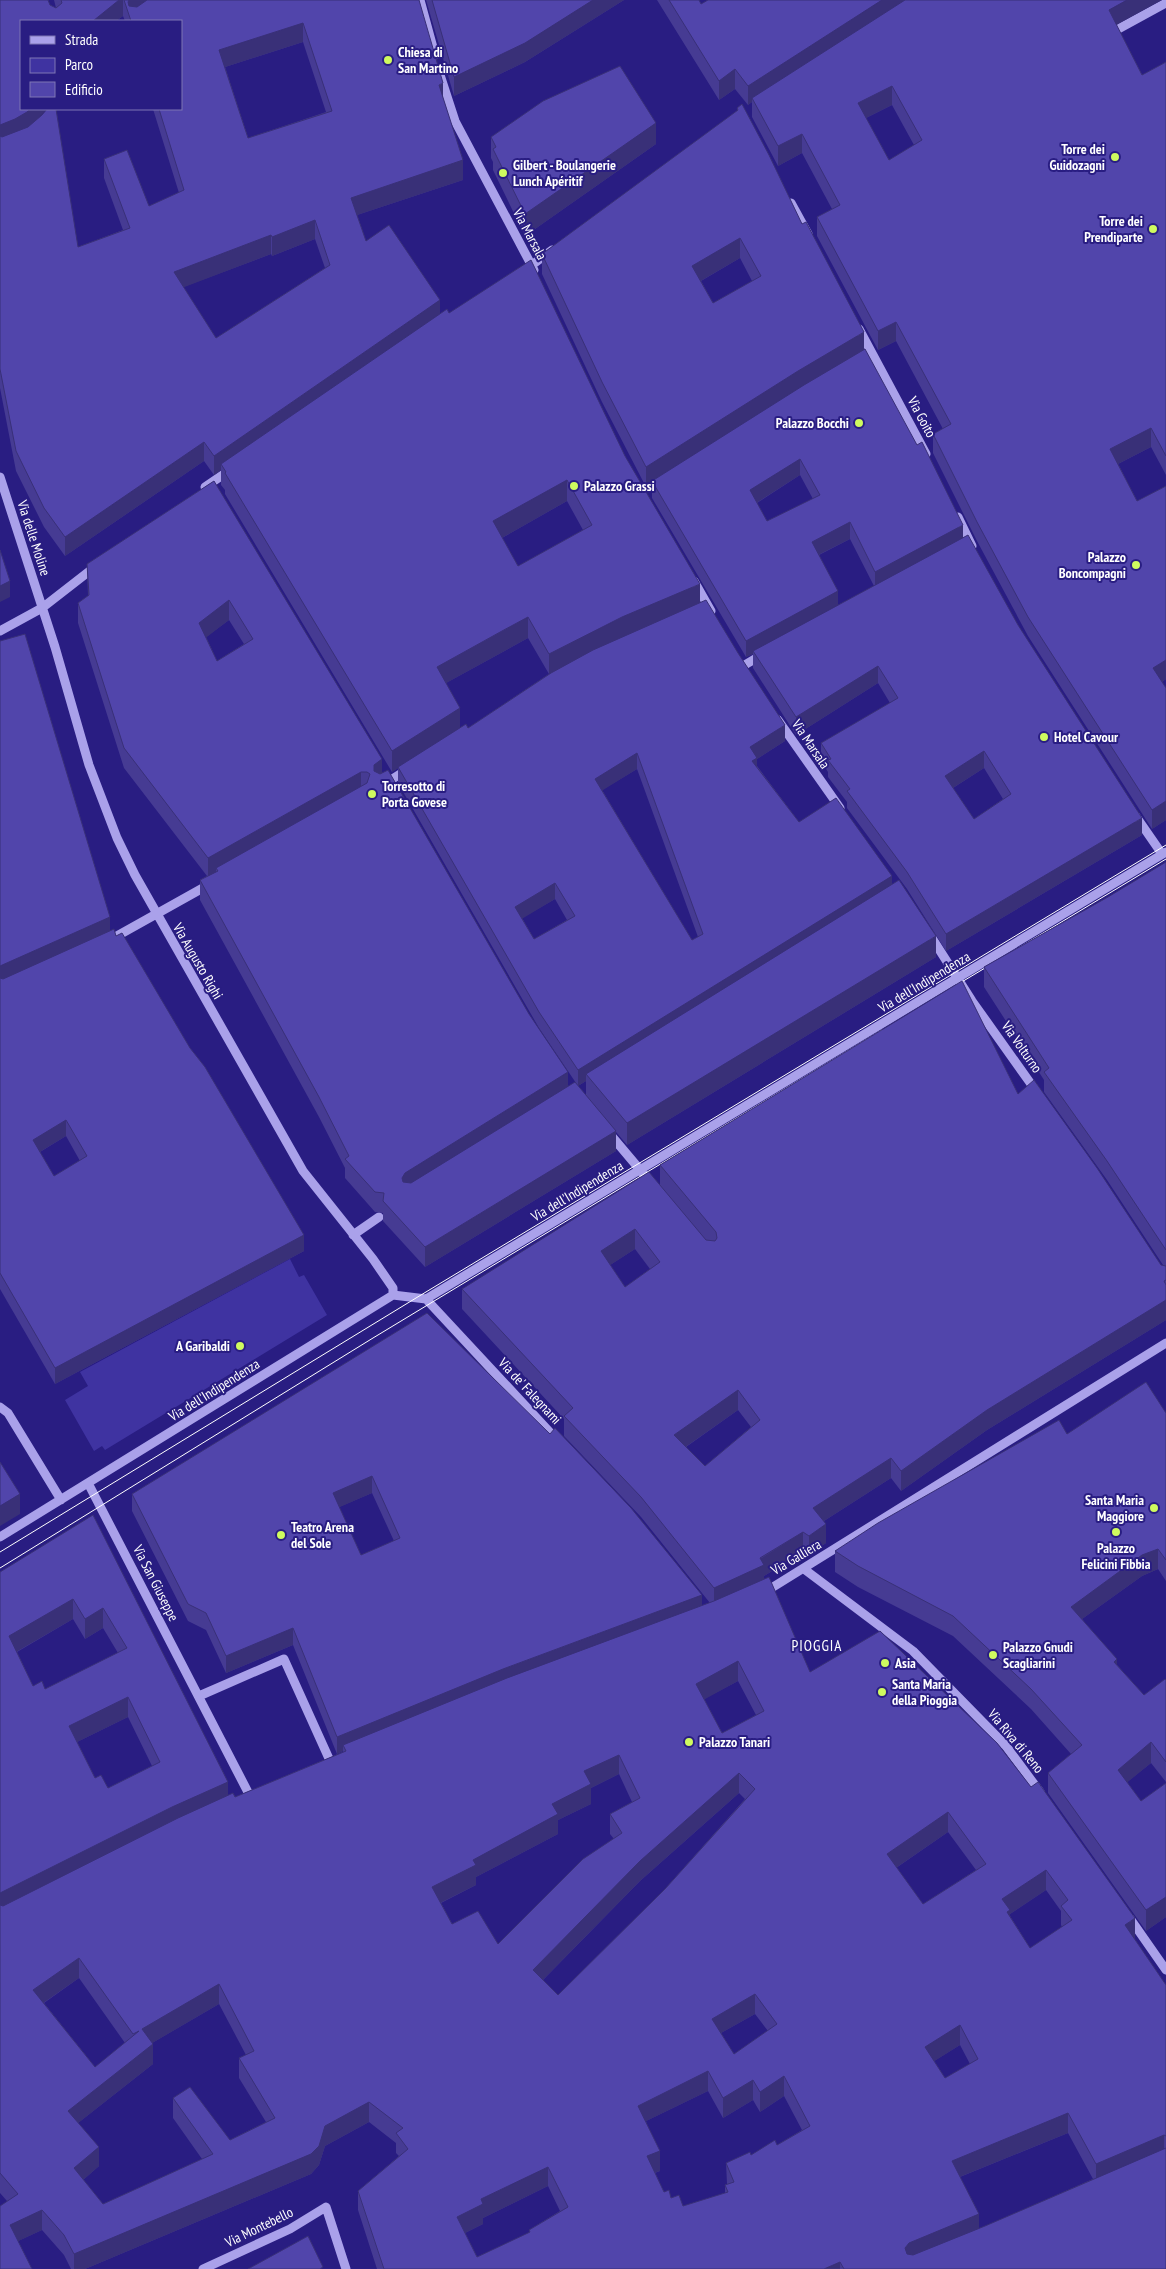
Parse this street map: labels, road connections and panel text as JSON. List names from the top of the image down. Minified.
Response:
{"streets":{"street":["Via Marsala","Via Goito","Via delle Moline","Via Augusto Righi","Via dell'Indipendenza","Via Volturno","Via de' Falegnami","Via Galliera","Via San Giuseppe","Via Riva di Reno","Via Montebello"]},"crossings":[["Via delle Moline","Via Augusto Righi"],["Via Augusto Righi","Via dell'Indipendenza"],["Via dell'Indipendenza","Via Volturno"],["Via dell'Indipendenza","Via de' Falegnami"],["Via dell'Indipendenza","Via San Giuseppe"],["Via Galliera","Via Riva di Reno"]],"districts":["PIOGGIA"],"places":["Chiesa di San Martino","Torre dei Guidozagni","Gilbert - Boulangerie Lunch Apéritif","Torre dei Prendiparte","Palazzo Bocchi","Palazzo Grassi","Palazzo Boncompagni","Hotel Cavour","Torresotto di Porta Govese","A Garibaldi","Santa Maria Maggiore","Palazzo Felicini Fibbia","Teatro Arena del Sole","Palazzo Gnudi Scagliarini","Asia","Santa Maria della Pioggia","Palazzo Tanari"],"legend":["Strada","Parco","Edificio"]}
